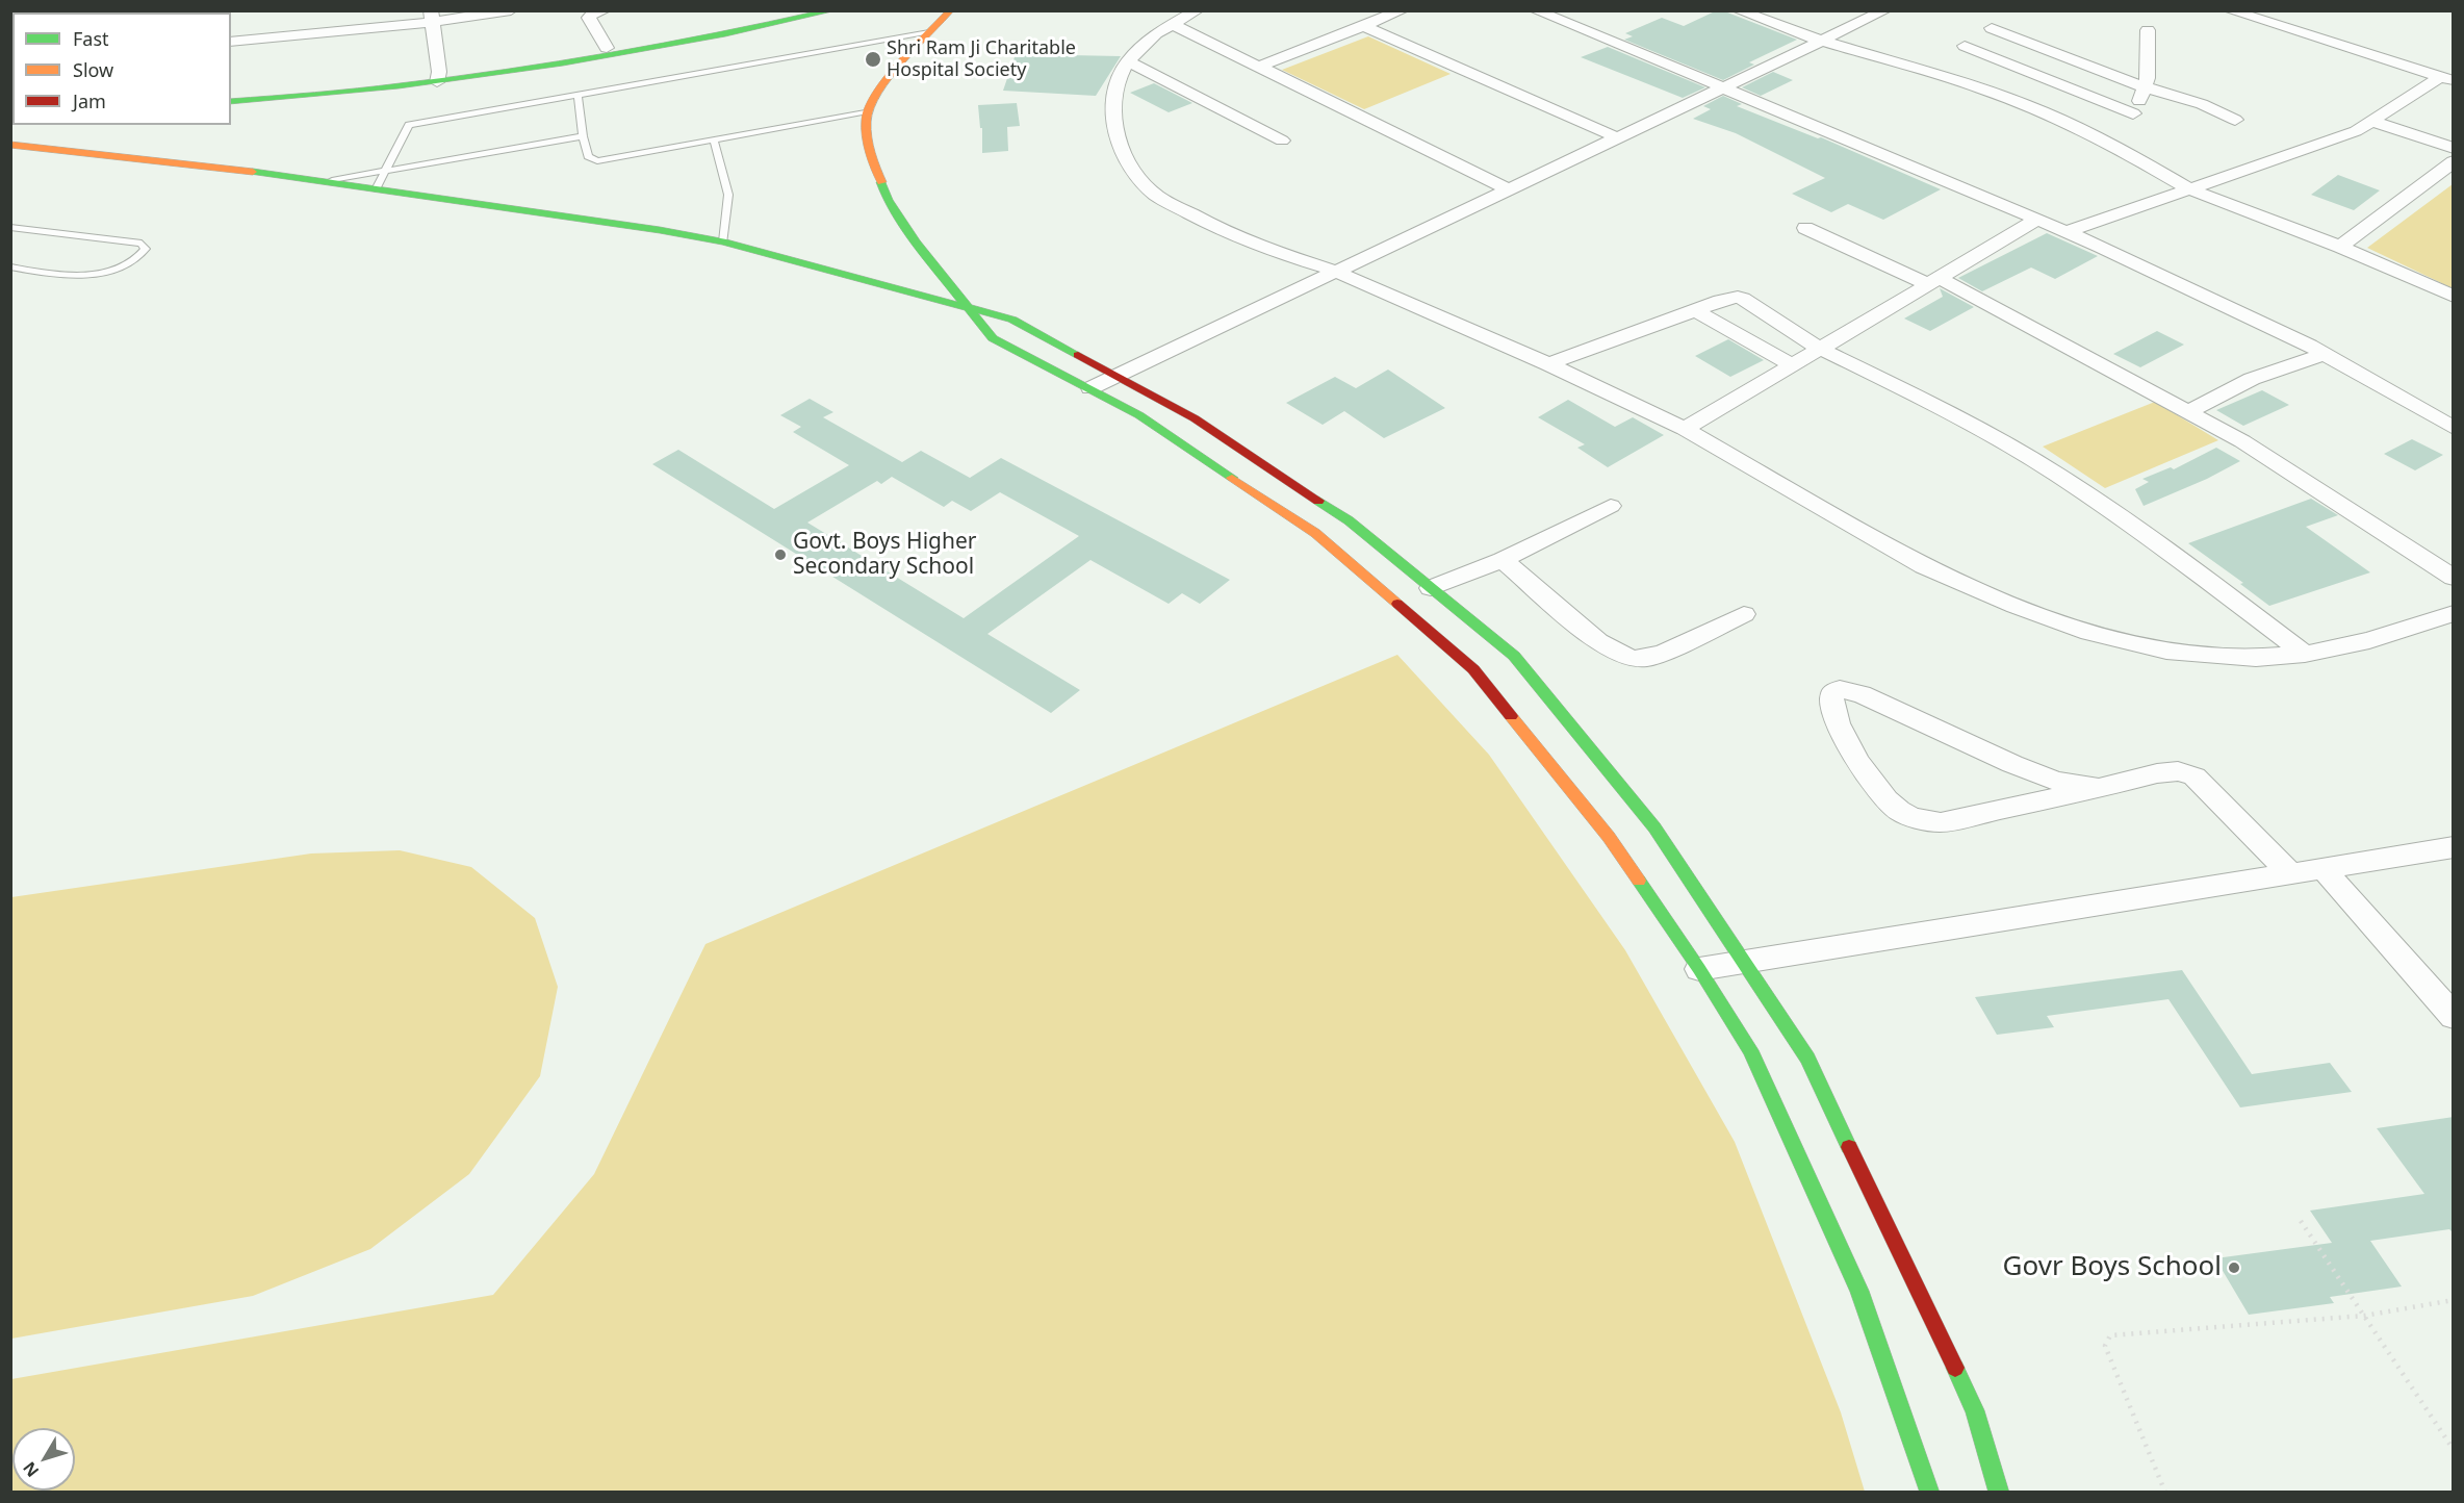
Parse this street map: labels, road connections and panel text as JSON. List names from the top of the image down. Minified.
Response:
{"places":["Shri Ram Ji Charitable Hospital Society","Govt. Boys Higher Secondary School","Govr Boys School"],"legend":["Fast","Slow","Jam"],"north":"bottom left"}
